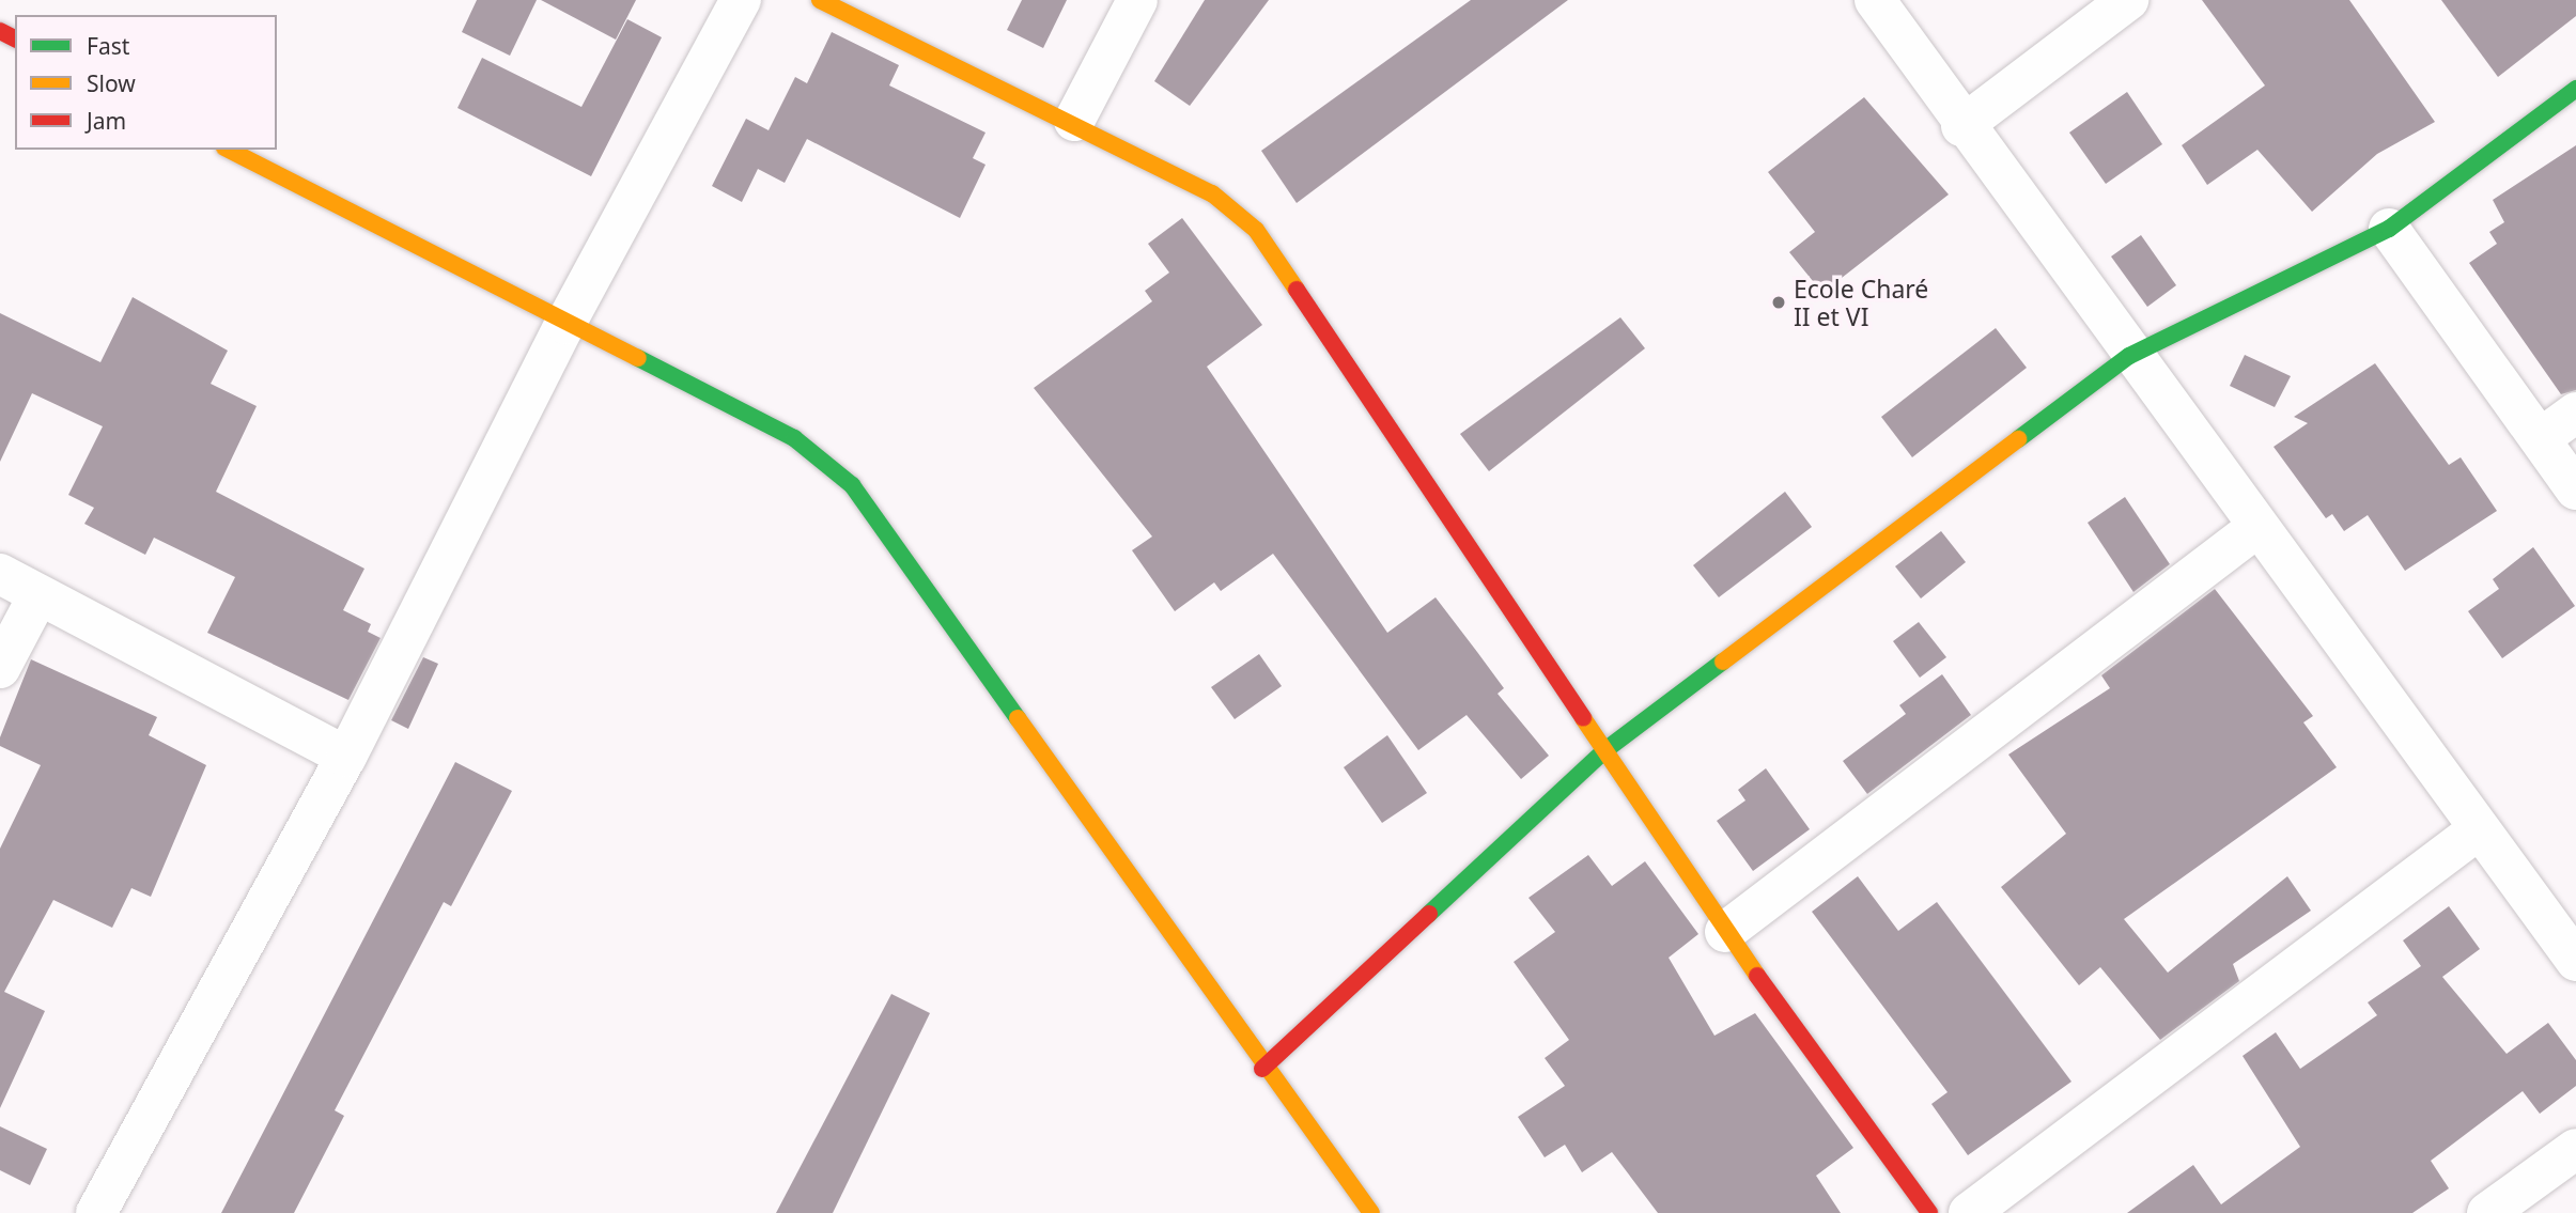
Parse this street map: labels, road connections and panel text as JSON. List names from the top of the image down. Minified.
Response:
{"places":["Ecole Charé II et VI"],"legend":["Fast","Slow","Jam"]}
